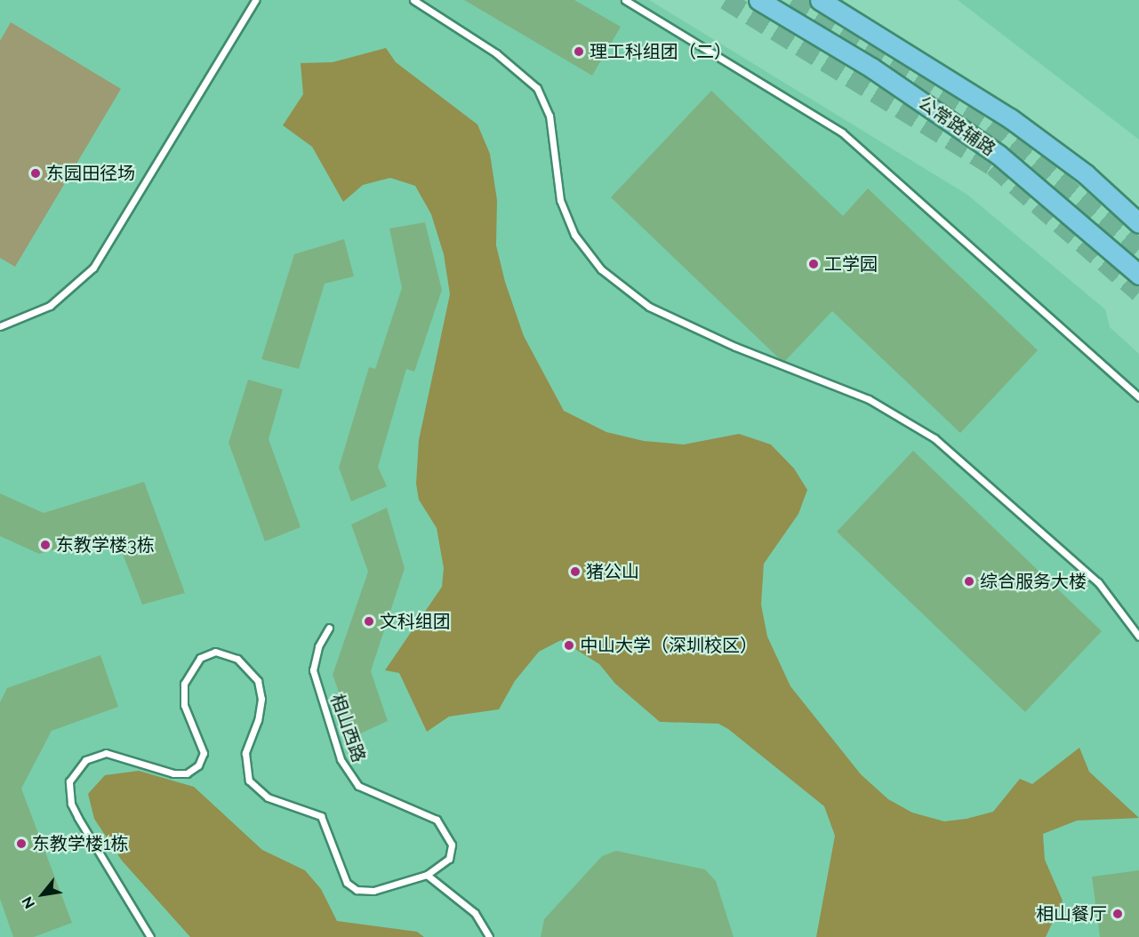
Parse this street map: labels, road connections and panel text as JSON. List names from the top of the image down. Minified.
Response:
{"streets":{"main road":["公常路辅路"],"lane":["相山西路"]},"places":["理工科组团（二）","东园田径场","工学园","东教学楼3栋","猪公山","综合服务大楼","文科组团","中山大学（深圳校区）","东教学楼1栋","相山餐厅"],"north":"bottom left"}
